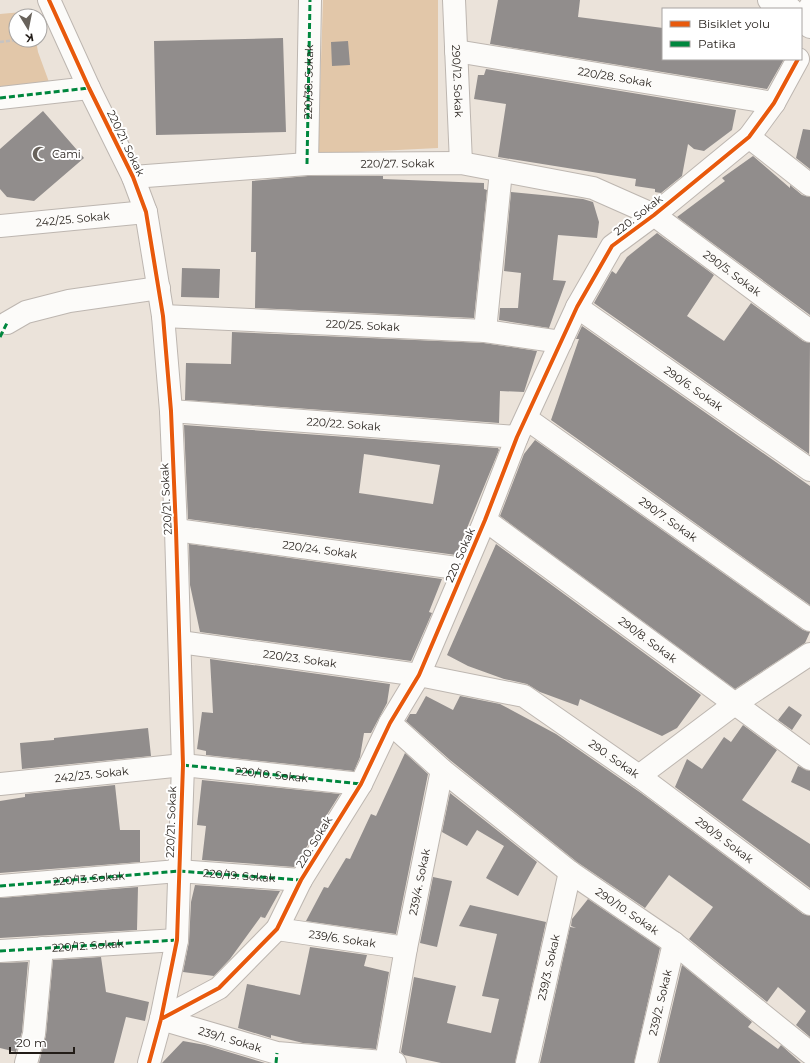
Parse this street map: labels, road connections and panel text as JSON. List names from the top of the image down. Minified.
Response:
{"streets":{"street":["220/28. Sokak","290/12. Sokak","220/38. Sokak","220/21. Sokak","220/27. Sokak","220. Sokak","242/25. Sokak","290/5. Sokak","220/25. Sokak","290/6. Sokak","220/22. Sokak","290/7. Sokak","220/24. Sokak","290/8. Sokak","220/23. Sokak","290. Sokak","242/23. Sokak","220/10. Sokak","290/9. Sokak","220/19. Sokak","220/13. Sokak","239/4. Sokak","290/10. Sokak","239/6. Sokak","220/12. Sokak","239/3. Sokak","239/2. Sokak","239/1. Sokak"]},"crossings":[["220/28. Sokak","290/12. Sokak"],["220/28. Sokak","220. Sokak"],["290/12. Sokak","220/27. Sokak"],["220/38. Sokak","220/27. Sokak"],["220/21. Sokak","220/27. Sokak"],["220/21. Sokak","220. Sokak"],["220/21. Sokak","242/25. Sokak"],["220/21. Sokak","220/25. Sokak"],["220/21. Sokak","220/22. Sokak"],["220/21. Sokak","220/24. Sokak"],["220/21. Sokak","220/23. Sokak"],["220/21. Sokak","242/23. Sokak"],["220/21. Sokak","220/10. Sokak"],["220/21. Sokak","220/19. Sokak"],["220/21. Sokak","220/13. Sokak"],["220/21. Sokak","220/12. Sokak"],["220/21. Sokak","239/1. Sokak"],["220/27. Sokak","220. Sokak"],["220/27. Sokak","290/5. Sokak"],["220. Sokak","290/5. Sokak"],["220. Sokak","220/25. Sokak"],["220. Sokak","290/6. Sokak"],["220. Sokak","220/22. Sokak"],["220. Sokak","290/7. Sokak"],["220. Sokak","220/24. Sokak"],["220. Sokak","290/8. Sokak"],["220. Sokak","220/23. Sokak"],["220. Sokak","290. Sokak"],["220. Sokak","220/10. Sokak"],["220. Sokak","220/19. Sokak"],["220. Sokak","239/6. Sokak"],["220. Sokak","239/1. Sokak"],["220/22. Sokak","290/7. Sokak"],["290/8. Sokak","290. Sokak"],["220/23. Sokak","290. Sokak"],["290. Sokak","290/9. Sokak"],["242/23. Sokak","220/10. Sokak"],["220/19. Sokak","220/13. Sokak"],["239/4. Sokak","290/10. Sokak"],["239/4. Sokak","239/6. Sokak"],["239/4. Sokak","239/1. Sokak"],["290/10. Sokak","239/3. Sokak"],["290/10. Sokak","239/2. Sokak"]],"places":{"mosque":["Cami"]},"legend":["Bisiklet yolu","Patika"],"scale_bar":"20 m","north":"bottom"}
